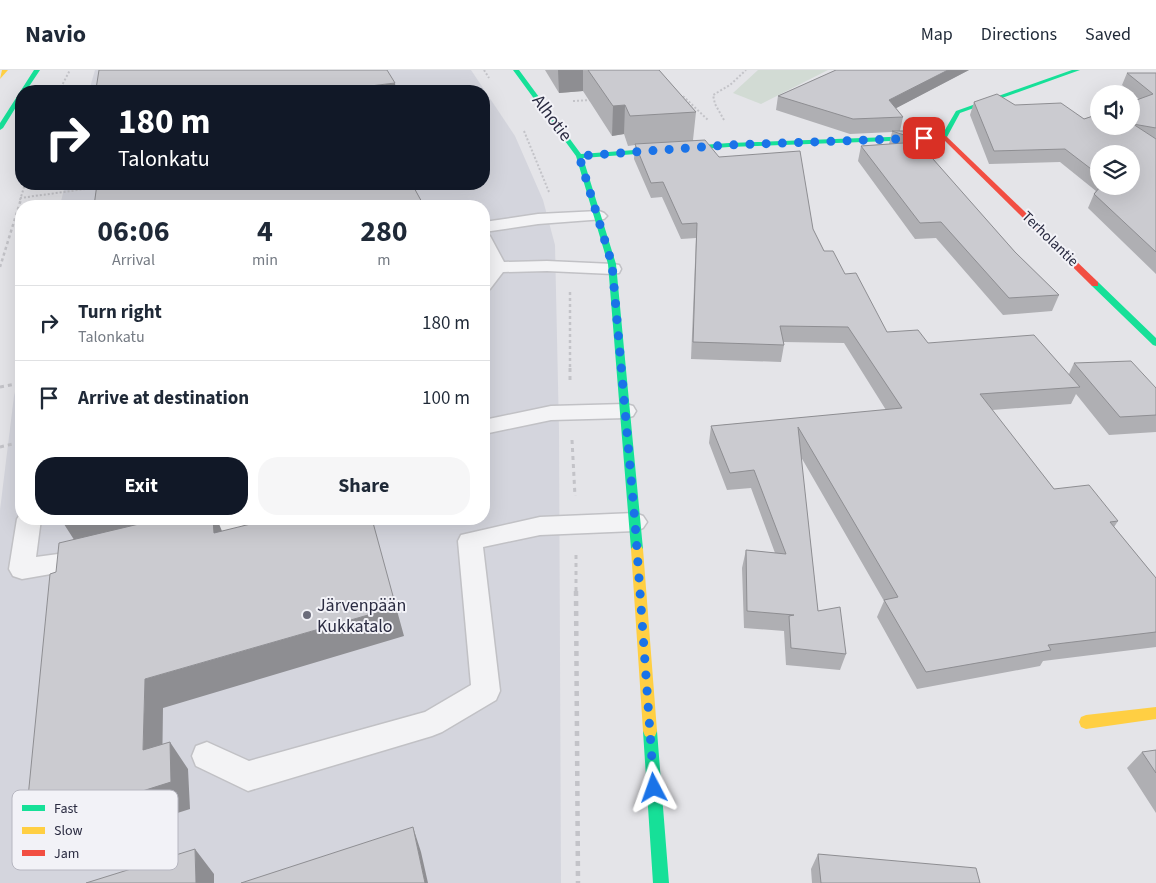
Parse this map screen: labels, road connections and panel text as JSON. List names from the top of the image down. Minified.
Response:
{"streets":{"street":["Alhotie","Terholantie"]},"places":["Järvenpään Kukkatalo"],"legend":["Fast","Slow","Jam"],"page":{"header":"Navio","nav":["Map","Directions","Saved"],"turn":["180 m","Talonkatu"],"eta":["06:06","Arrival","4","min","280","m"],"list":[{"name":"Turn right","note":"Talonkatu","value":"180 m"},{"name":"Arrive at destination","value":"100 m"}],"buttons":["Exit","Share"]}}
